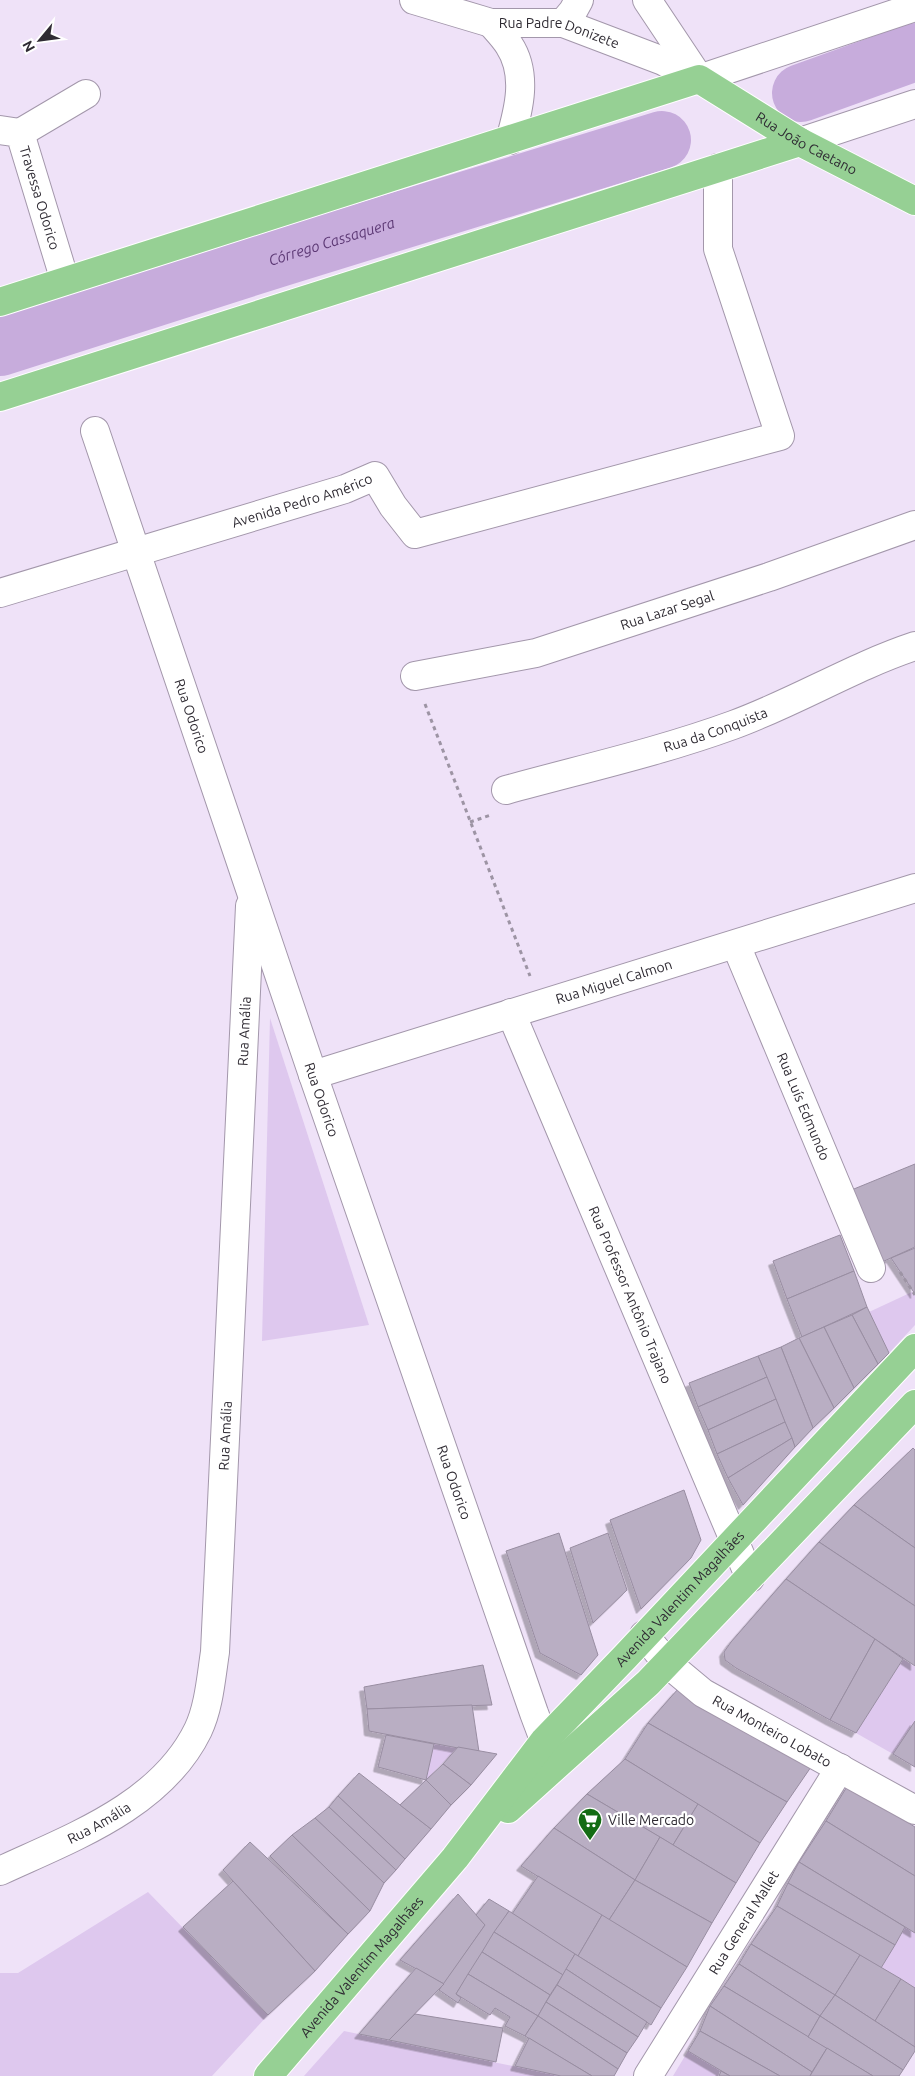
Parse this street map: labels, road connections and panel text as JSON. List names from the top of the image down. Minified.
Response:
{"streets":{"main road":["Rua João Caetano","Avenida Valentim Magalhães"],"street":["Rua Padre Donizete","Travessa Odorico","Avenida Pedro Américo","Rua Lazar Segal","Rua Odorico","Rua da Conquista","Rua Miguel Calmon","Rua Amália","Rua Luís Edmundo","Rua Professor Antônio Trajano","Rua Monteiro Lobato","Rua General Mallet"]},"crossings":[["Rua Padre Donizete","Rua João Caetano"],["Avenida Pedro Américo","Rua Odorico"],["Rua Odorico","Rua Miguel Calmon"],["Rua Odorico","Rua Amália"],["Rua Odorico","Avenida Valentim Magalhães"],["Rua Miguel Calmon","Rua Luís Edmundo"],["Rua Miguel Calmon","Rua Professor Antônio Trajano"],["Rua Professor Antônio Trajano","Avenida Valentim Magalhães"],["Avenida Valentim Magalhães","Rua Monteiro Lobato"],["Rua Monteiro Lobato","Rua General Mallet"]],"water":["Córrego Cassaquera"],"places":{"supermarket":["Ville Mercado"]},"north":"bottom left"}
